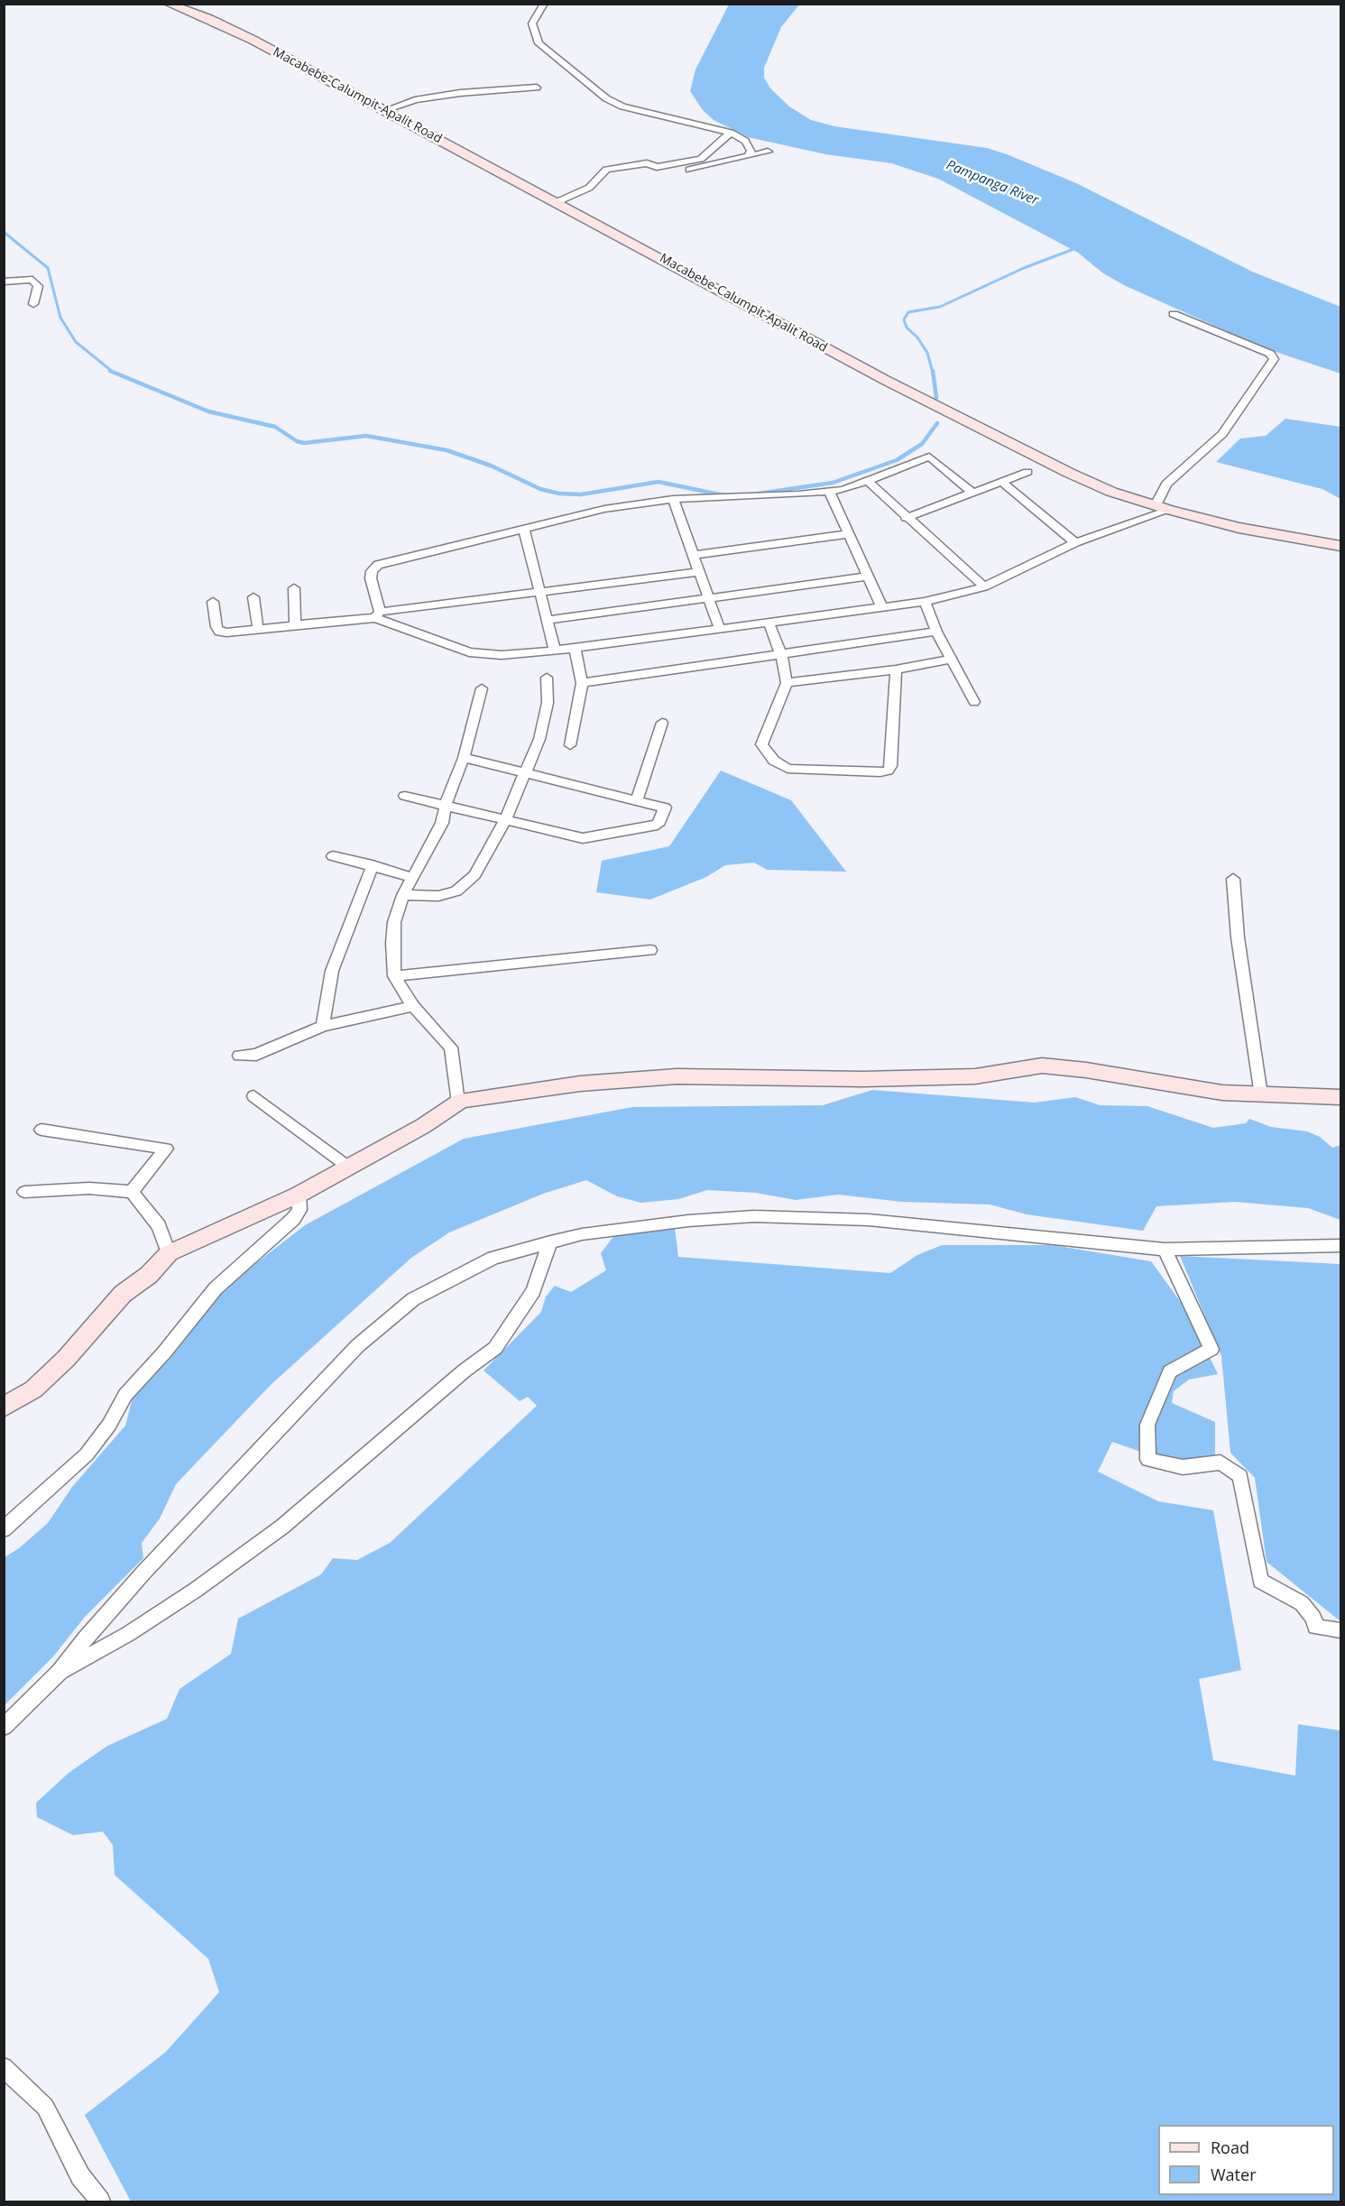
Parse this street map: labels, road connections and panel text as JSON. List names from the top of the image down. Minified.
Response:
{"streets":{"main road":["Macabebe-Calumpit-Apalit Road"]},"water":["Pampanga River"],"legend":["Road","Water"]}
